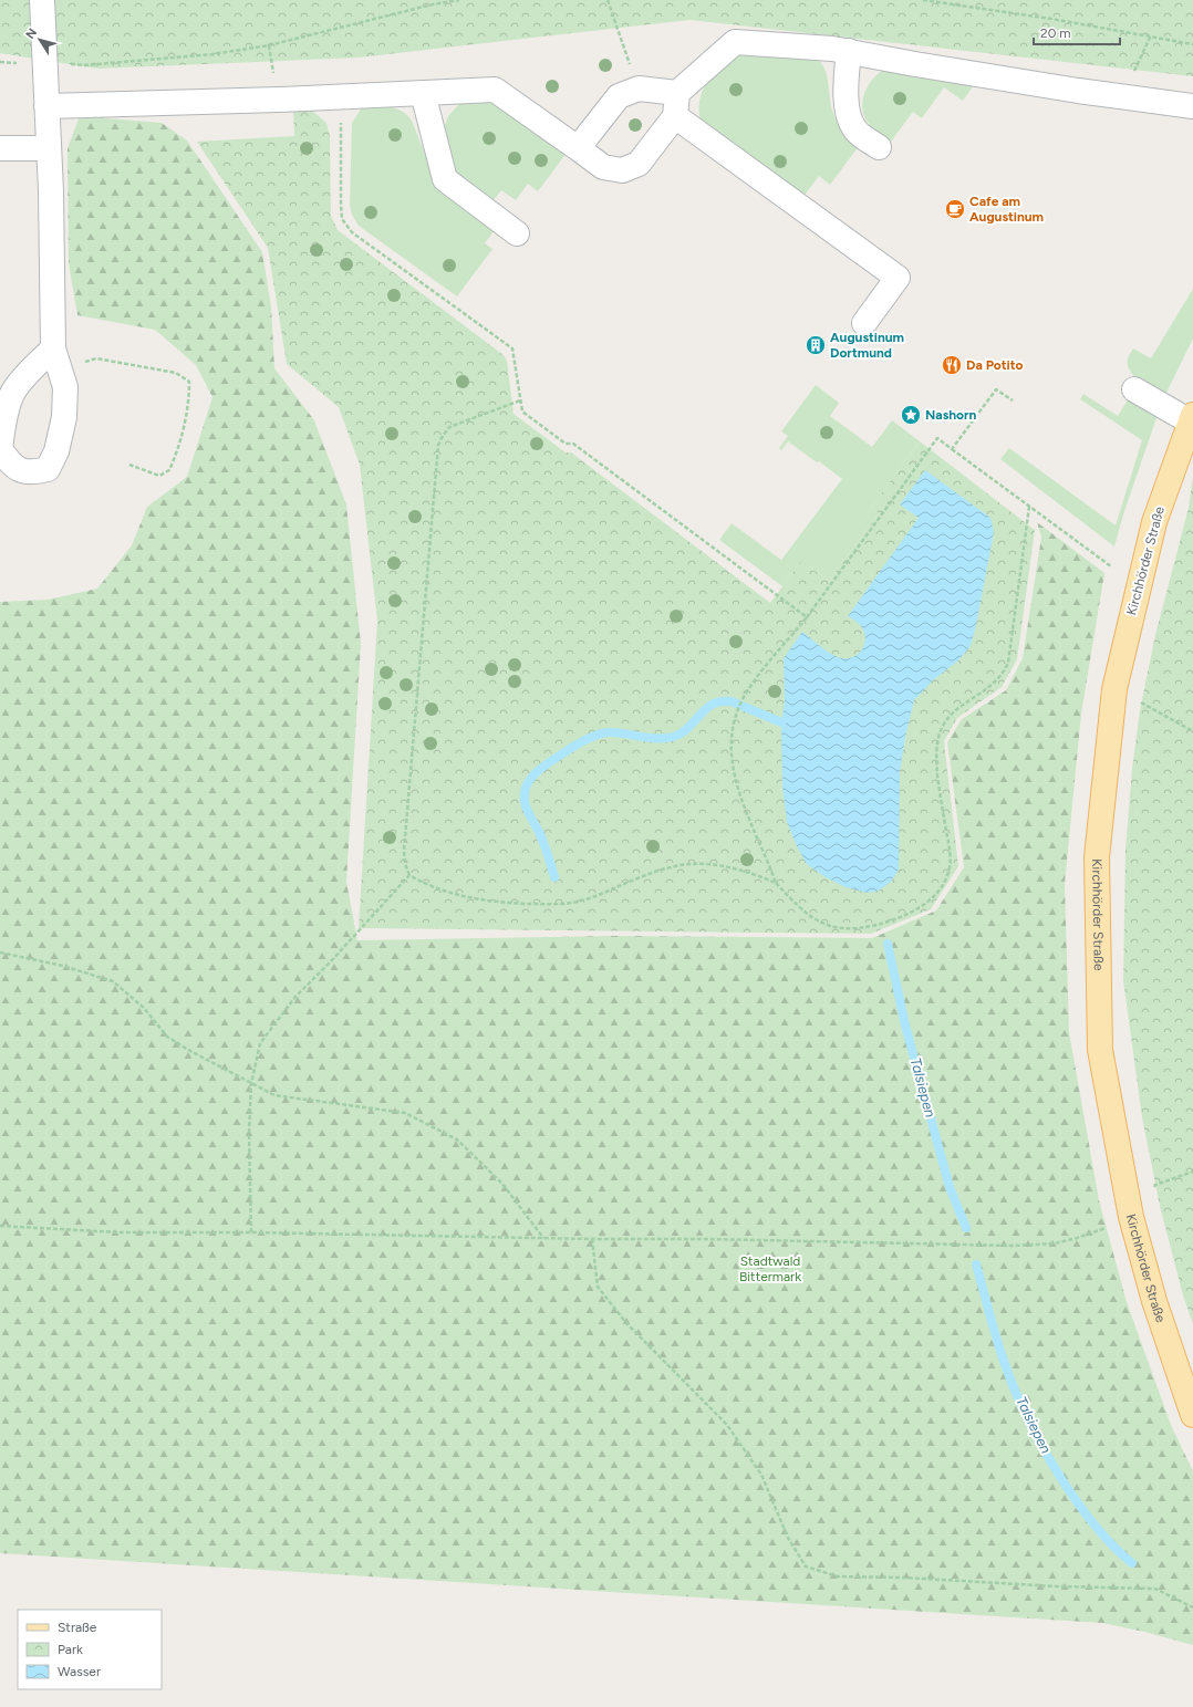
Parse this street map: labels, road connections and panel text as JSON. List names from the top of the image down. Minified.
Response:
{"streets":{"main road":["Kirchhörder Straße"]},"water":["Talsiepen"],"parks":["Stadtwald Bittermark"],"places":{"cafe":["Cafe am Augustinum"],"building":["Augustinum Dortmund"],"restaurant":["Da Potito"],"place":["Nashorn"]},"legend":["Straße","Park","Wasser"],"scale_bar":"20 m","north":"top left"}
